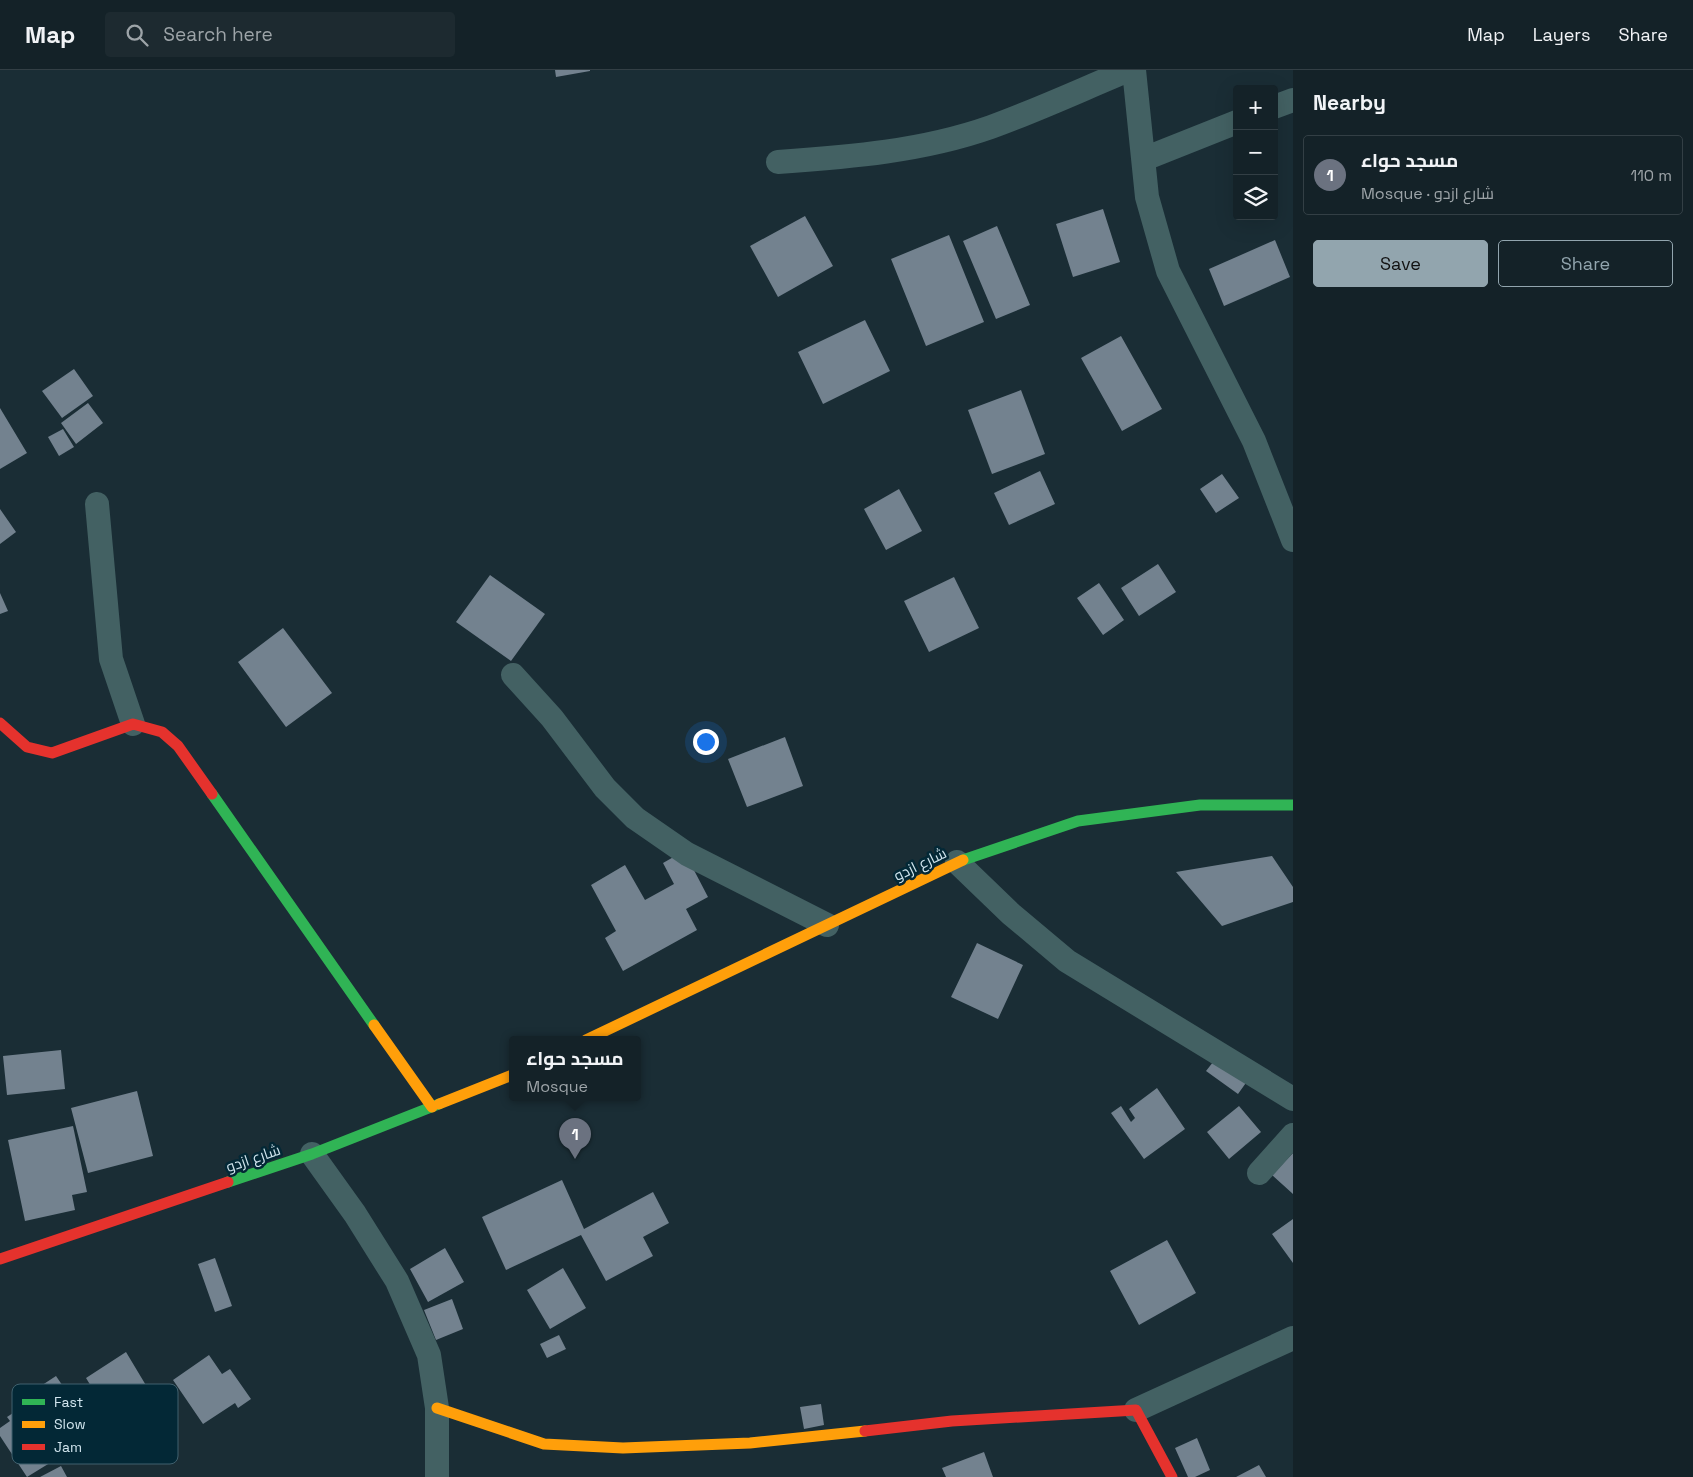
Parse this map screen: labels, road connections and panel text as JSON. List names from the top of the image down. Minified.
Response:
{"streets":{"street":["شارع ازدو"]},"legend":["Fast","Slow","Jam"],"page":{"header":"Map","search":"Search here","nav":["Map","Layers","Share"],"heading":"Nearby","map_buttons":["+","−"],"list":[{"mark":"1","name":"مسجد حواء","note":"Mosque · شارع ازدو","value":"110 m"}],"buttons":["Save","Share"],"popup":["مسجد حواء","Mosque"],"pins":"1"}}
